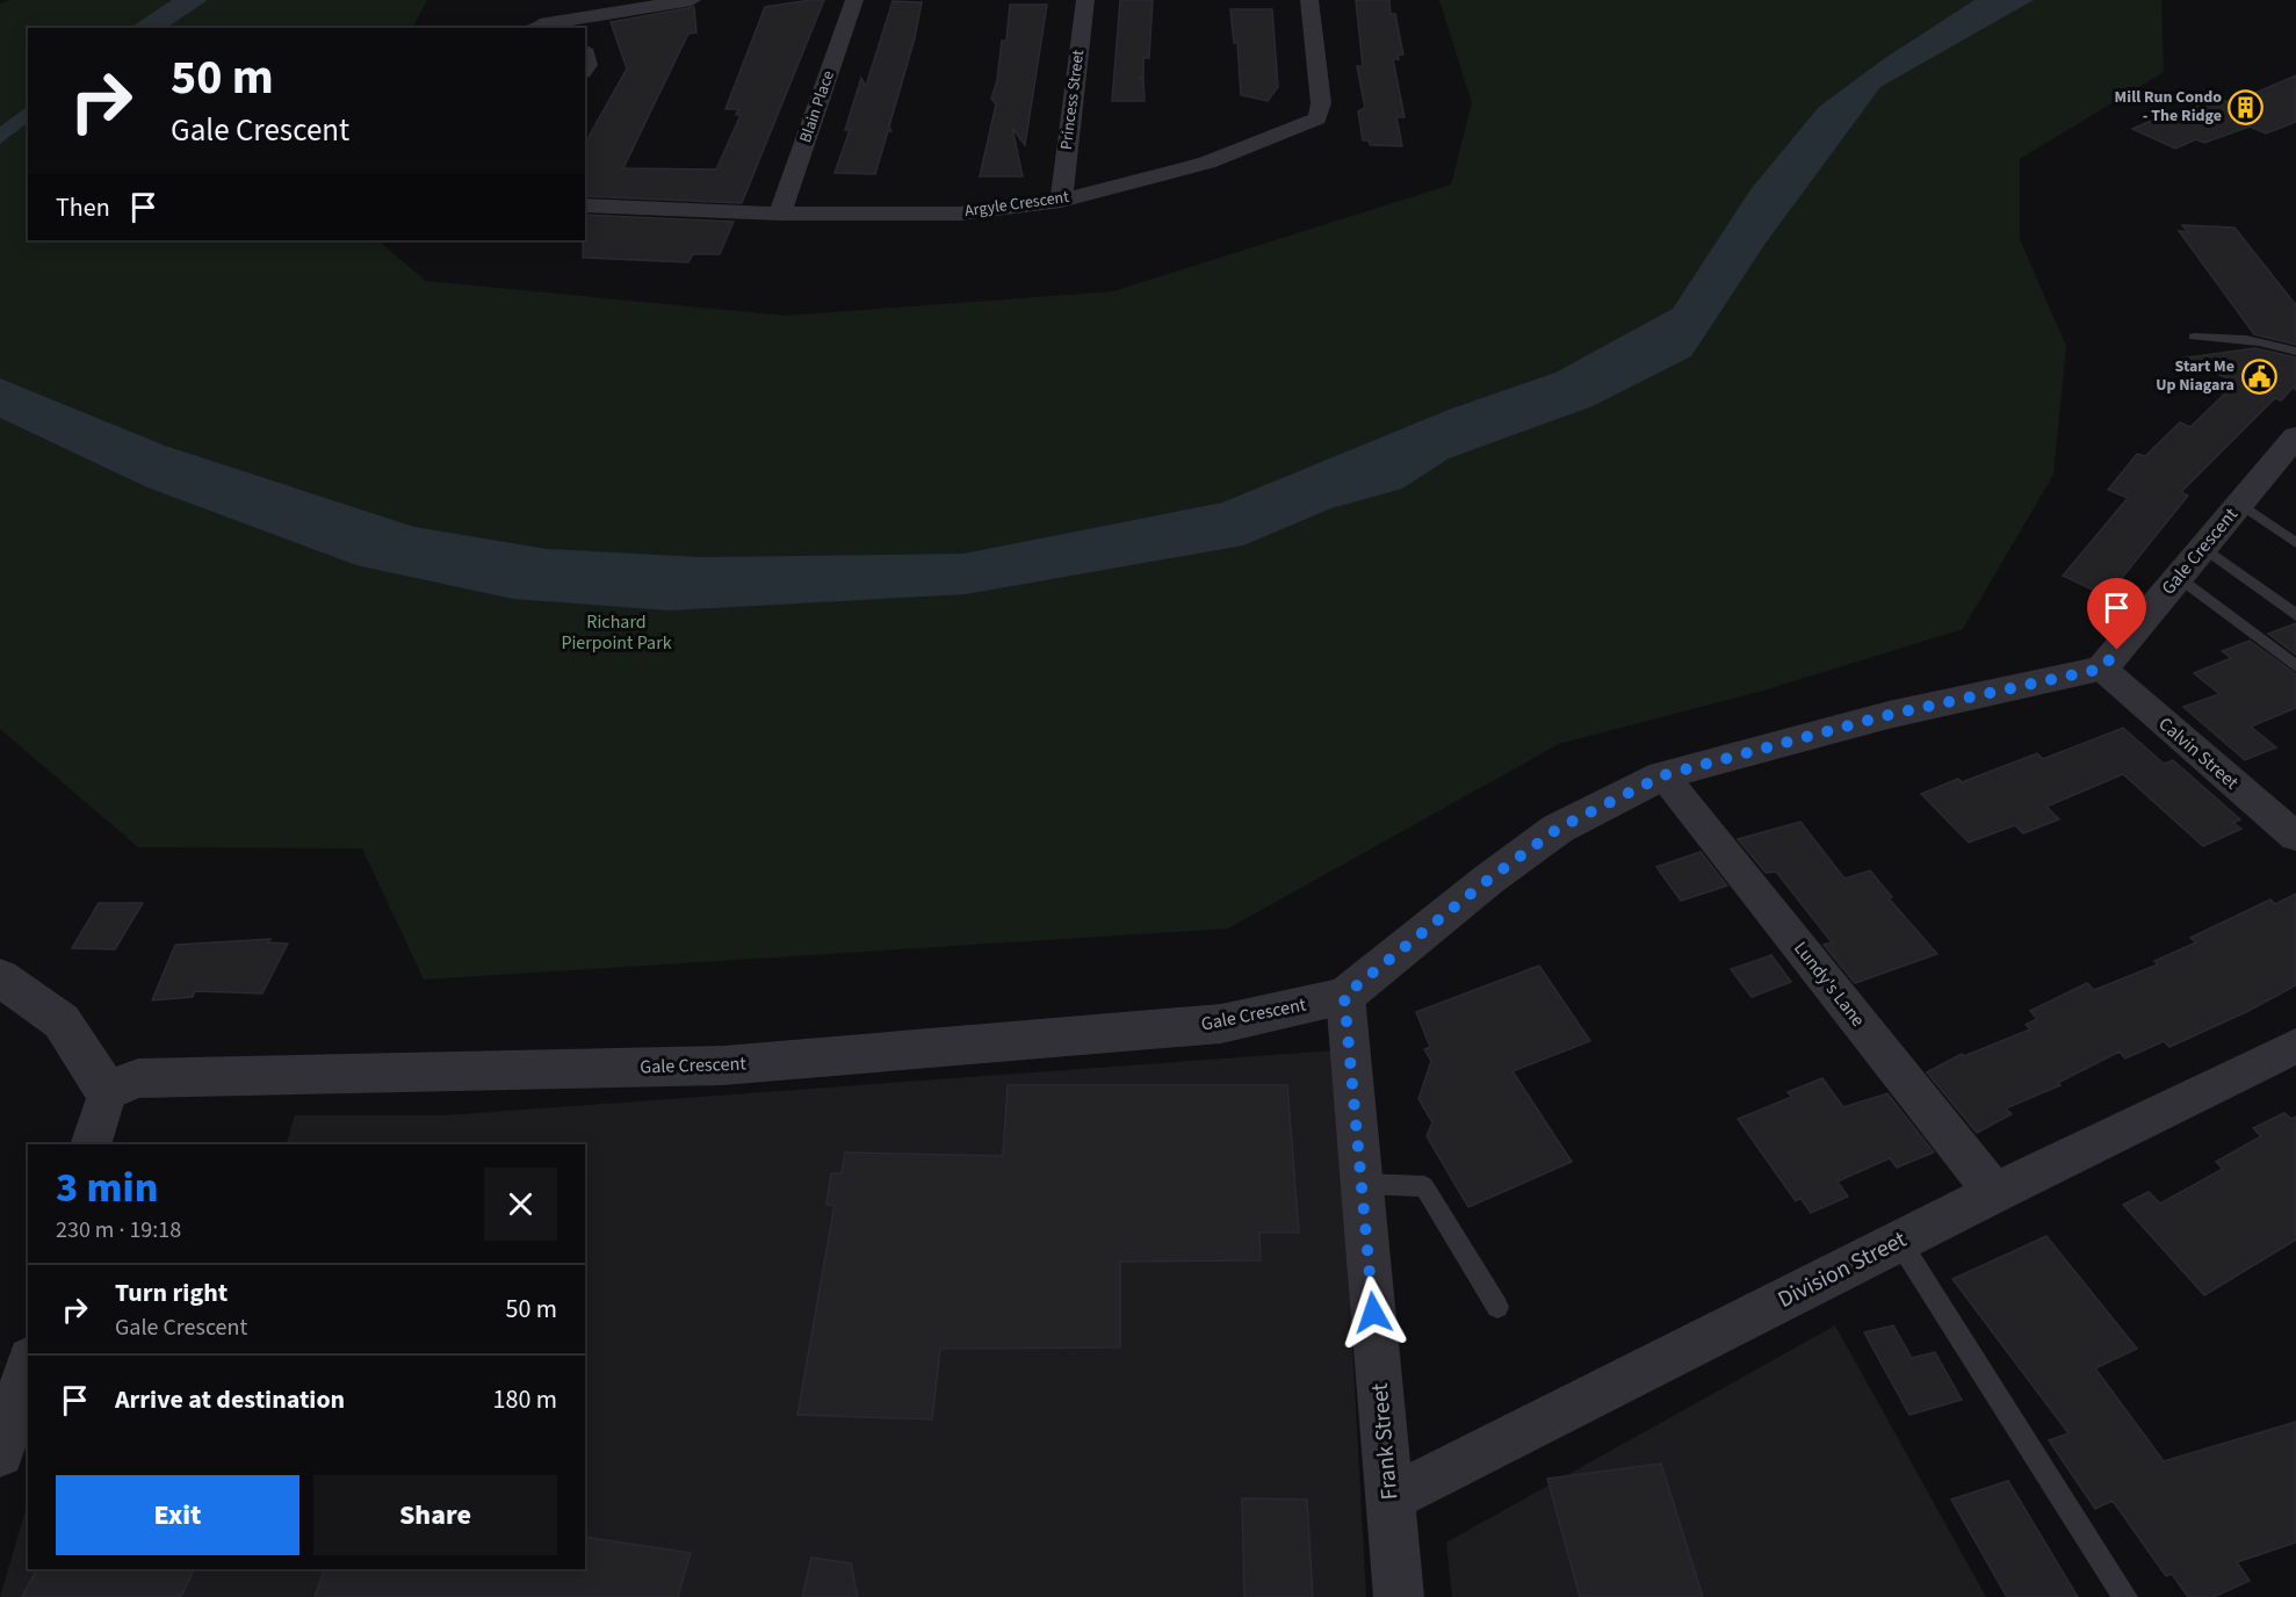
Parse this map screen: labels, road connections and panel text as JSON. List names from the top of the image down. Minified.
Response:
{"streets":{"street":["Princess Street","Blain Place","Argyle Crescent","Gale Crescent","Calvin Street","Lundy's Lane","Division Street","Frank Street"]},"crossings":[["Princess Street","Argyle Crescent"],["Blain Place","Argyle Crescent"],["Gale Crescent","Calvin Street"],["Gale Crescent","Lundy's Lane"],["Gale Crescent","Frank Street"],["Lundy's Lane","Division Street"],["Division Street","Frank Street"]],"parks":["Richard Pierpoint Park"],"places":{"building":["Mill Run Condo - The Ridge"],"public building":["Start Me Up Niagara"]},"page":{"turn":["50 m","Gale Crescent"],"then":"Then","heading":["3 min","230 m · 19:18"],"list":[{"name":"Turn right","note":"Gale Crescent","value":"50 m"},{"name":"Arrive at destination","value":"180 m"}],"buttons":["Exit","Share"]}}
